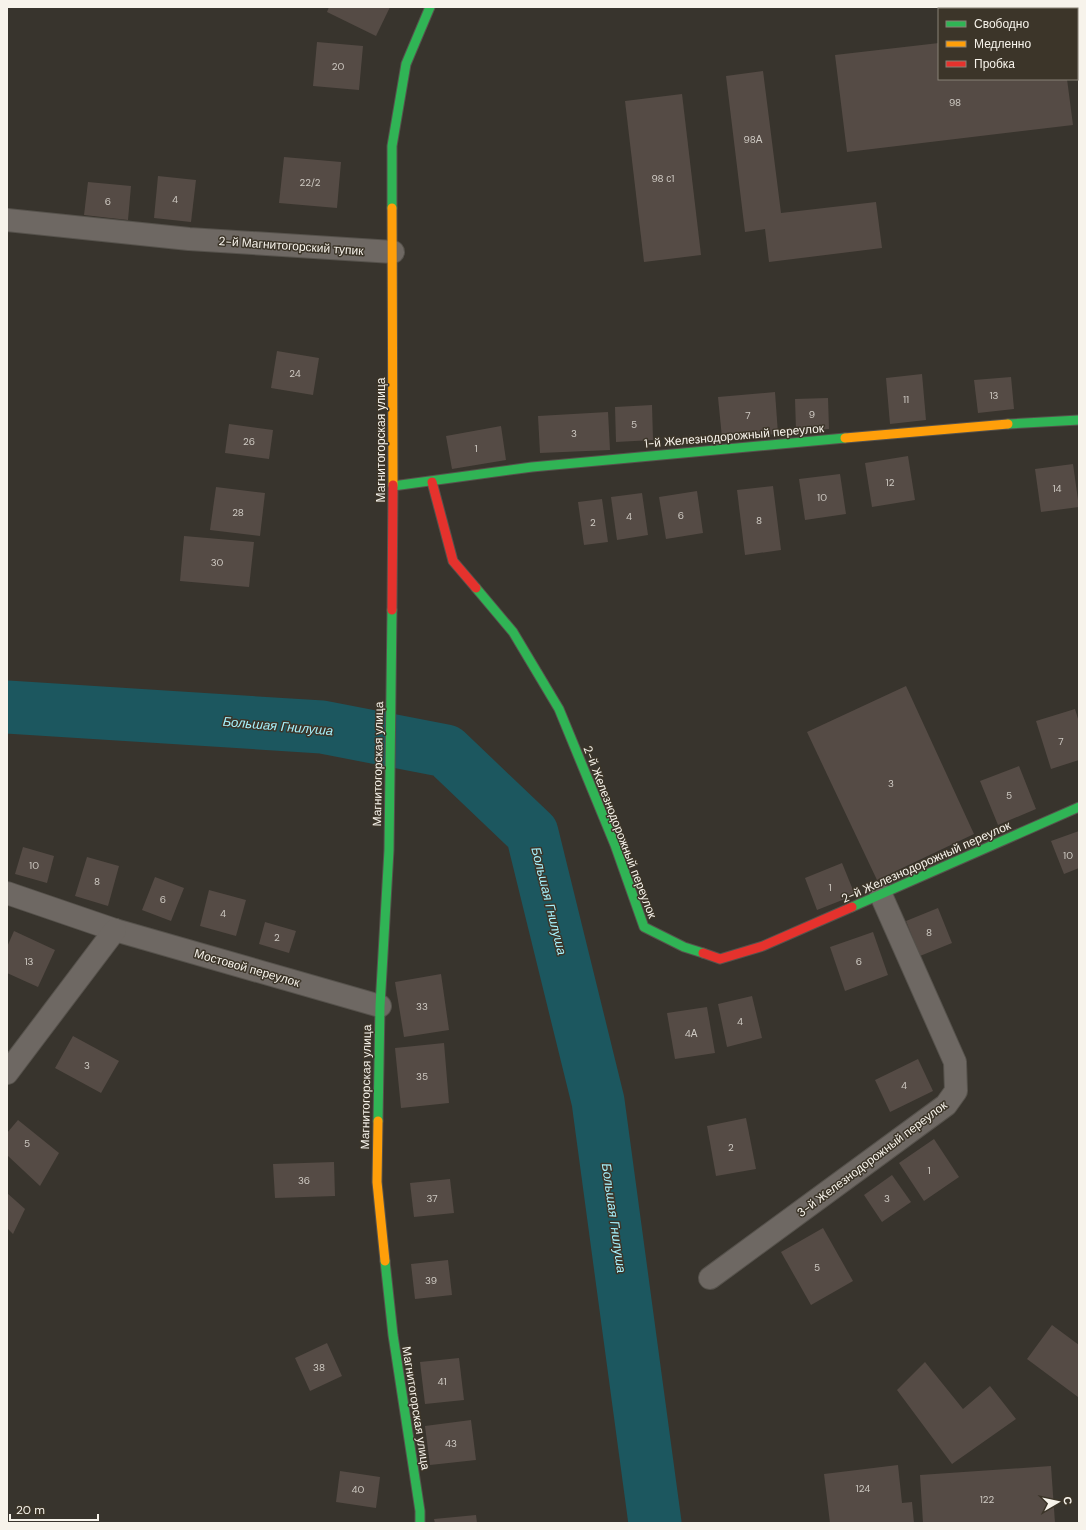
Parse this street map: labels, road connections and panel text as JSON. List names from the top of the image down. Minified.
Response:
{"streets":{"street":["2-й Магнитогорский тупик","1-й Железнодорожный переулок","Магнитогорская улица","2-й Железнодорожный переулок","Мостовой переулок","3-й Железнодорожный переулок"]},"crossings":[["2-й Магнитогорский тупик","Магнитогорская улица"],["1-й Железнодорожный переулок","Магнитогорская улица"],["1-й Железнодорожный переулок","2-й Железнодорожный переулок"],["Магнитогорская улица","Мостовой переулок"],["2-й Железнодорожный переулок","3-й Железнодорожный переулок"]],"water":["Большая Гнилуша"],"house_numbers":["20","98","98А","98 с1","22/2","4","6","24","13","11","9","7","5","3","26","1","12","14","10","28","6","4","8","2","30","7","3","5","10","10","8","1","6","4","8","2","13","6","33","4","4А","3","35","4","5","2","1","36","37","3","5","39","38","41","43","124","40","122"],"legend":["Свободно","Медленно","Пробка"],"scale_bar":"20 m","north":"right"}
